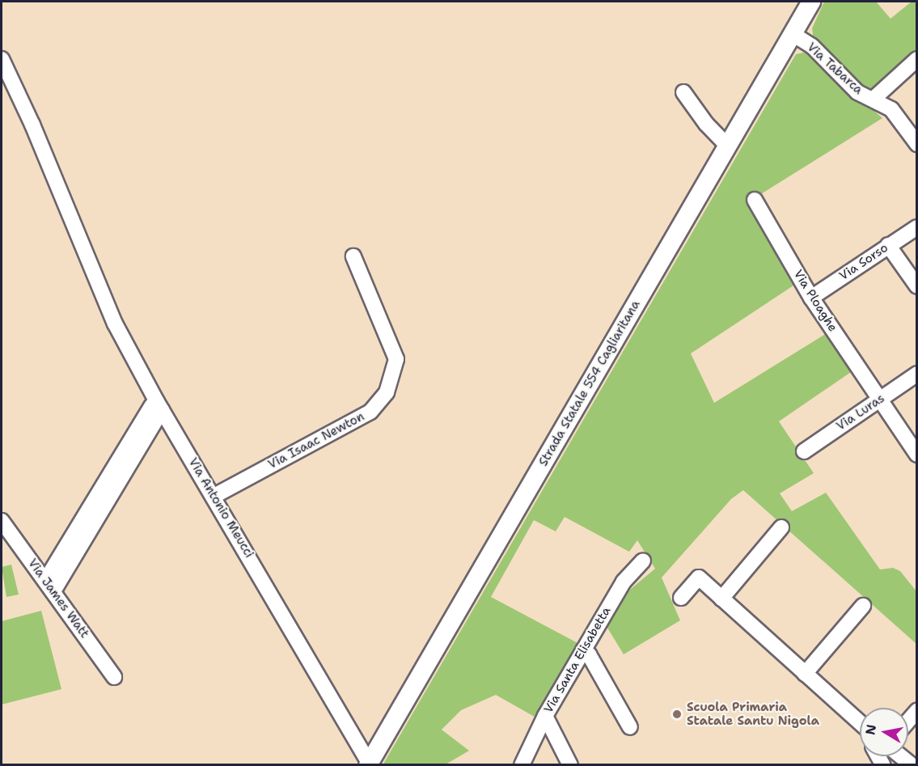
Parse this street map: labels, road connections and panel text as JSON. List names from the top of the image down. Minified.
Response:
{"streets":{"main road":["Strada Statale 554 Cagliaritana"],"street":["Via Tabarca","Via Sorso","Via Ploaghe","Via Luras","Via Isaac Newton","Via Antonio Meucci","Via James Watt","Via Santa Elisabetta"]},"crossings":[["Via Tabarca","Strada Statale 554 Cagliaritana"],["Via Sorso","Via Ploaghe"],["Via Ploaghe","Via Luras"],["Strada Statale 554 Cagliaritana","Via Antonio Meucci"],["Via Isaac Newton","Via Antonio Meucci"]],"places":["Scuola Primaria Statale Santu Nigola"],"north":"left"}
